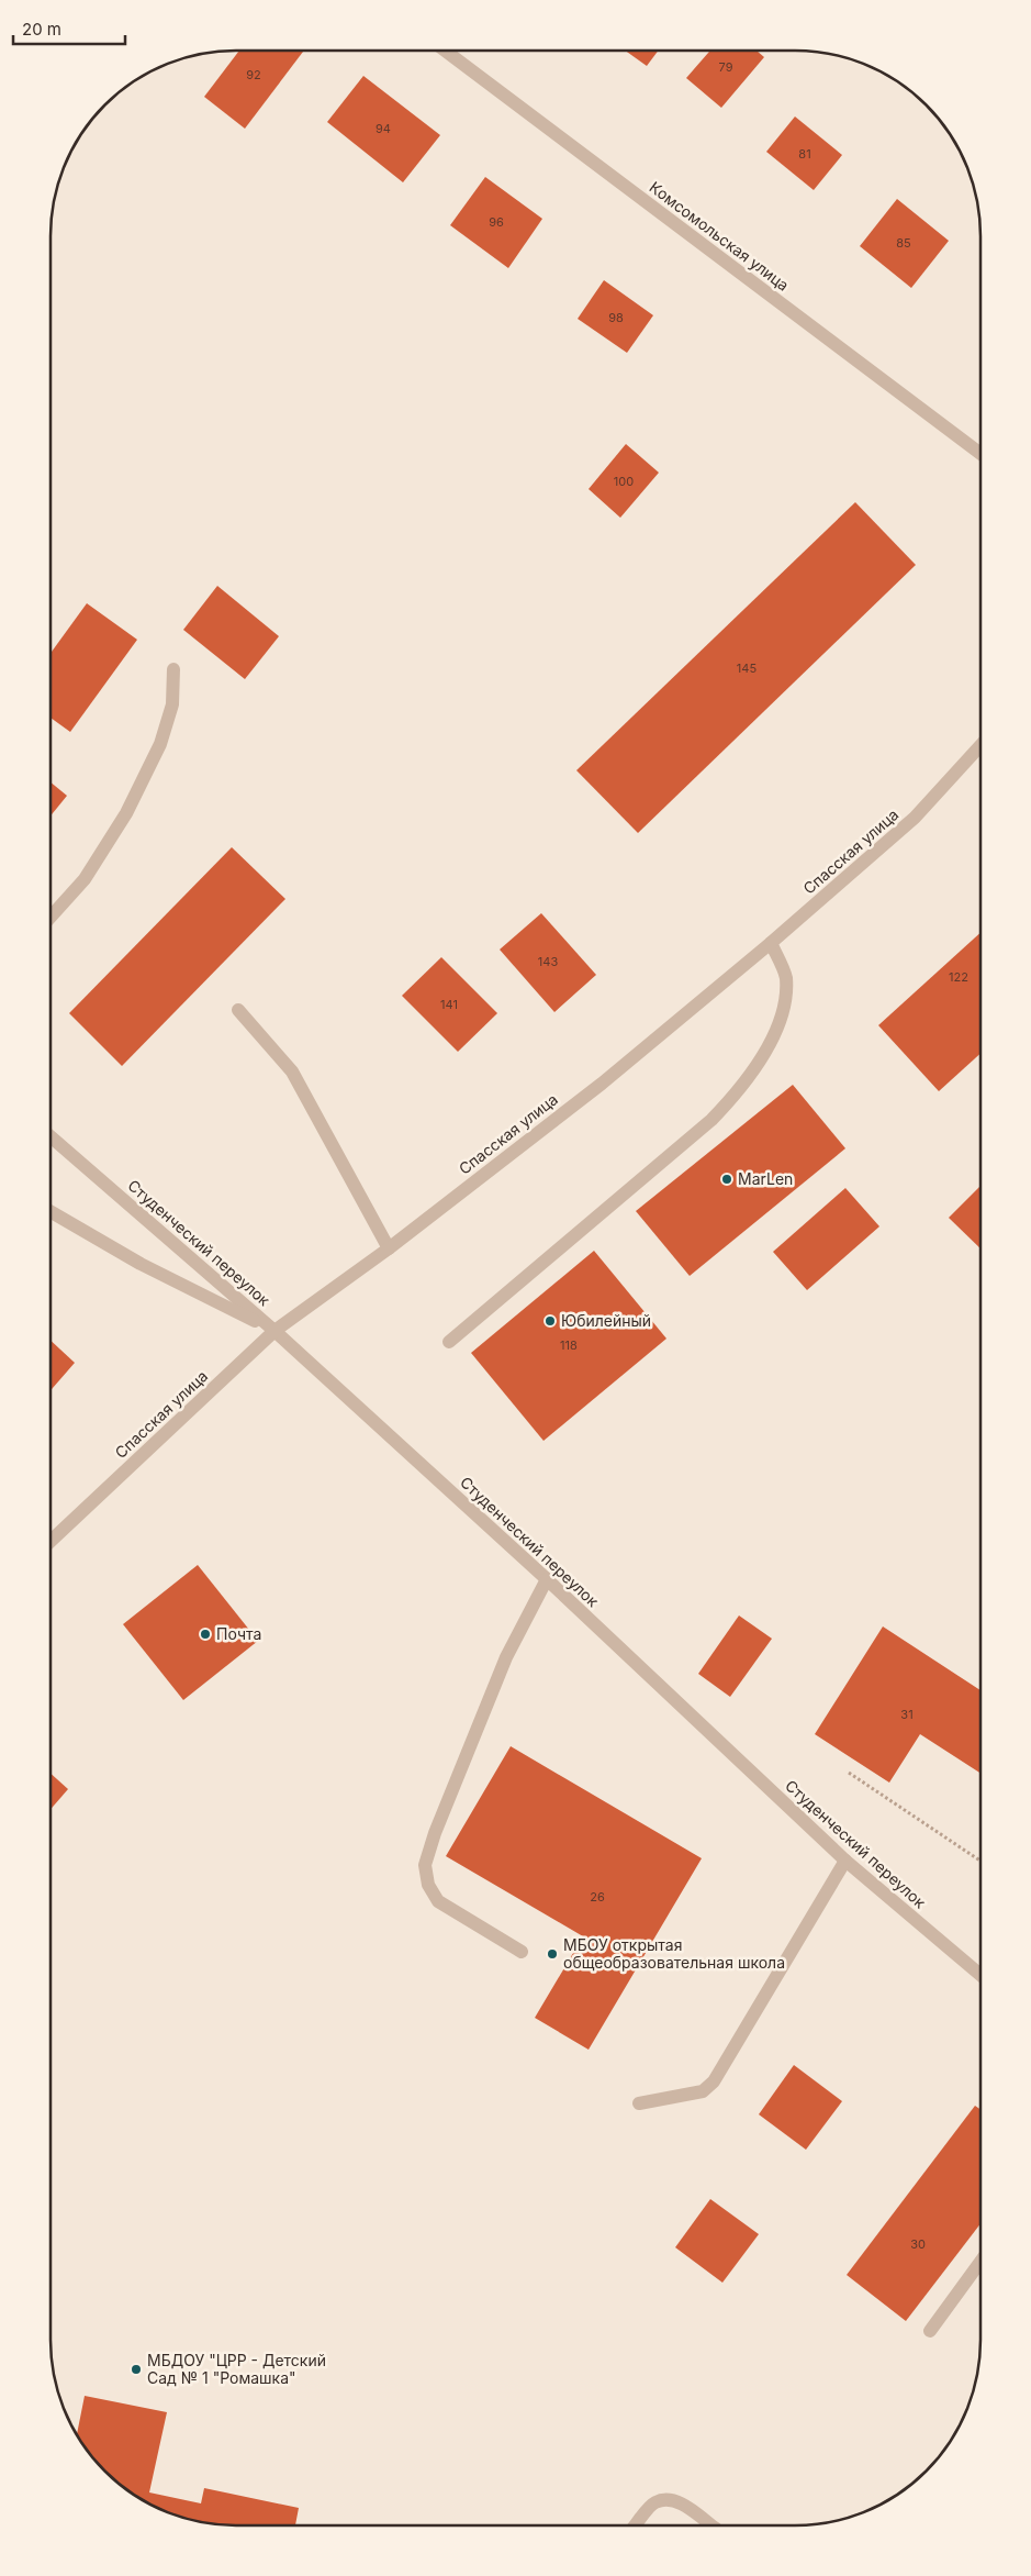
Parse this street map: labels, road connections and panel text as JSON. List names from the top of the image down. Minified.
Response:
{"streets":{"street":["Комсомольская улица","Спасская улица","Студенческий переулок"]},"crossings":[["Спасская улица","Студенческий переулок"]],"places":["MarLen","Юбилейный","Почта","МБОУ открытая общеобразовательная школа","МБДОУ \"ЦРР - Детский Сад № 1 \"Ромашка\""],"house_numbers":["79","92","94","81","96","85","98","100","145","143","122","141","118","31","26","30"],"scale_bar":"20 m"}
